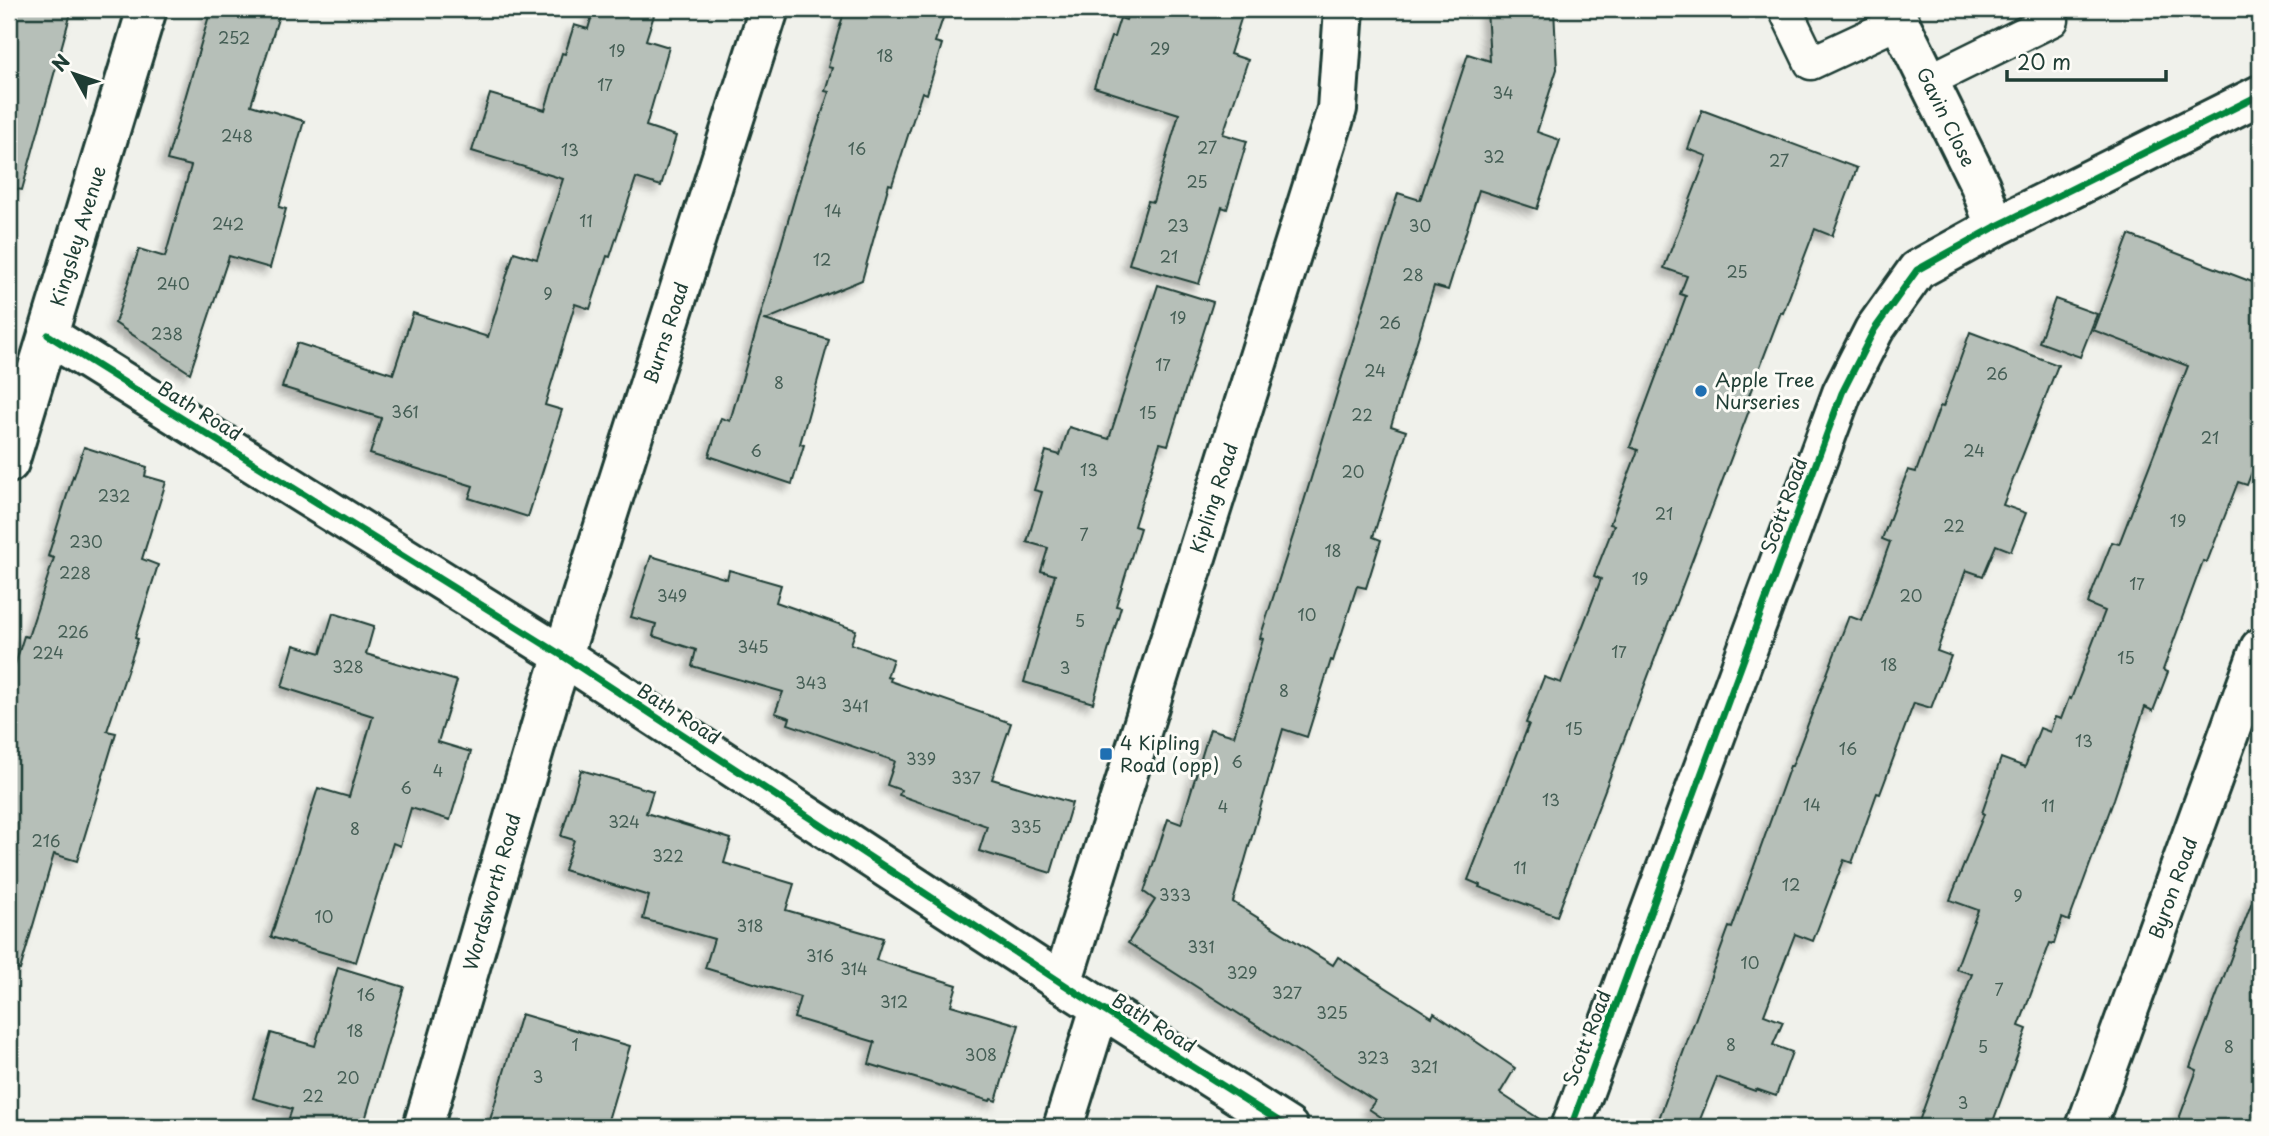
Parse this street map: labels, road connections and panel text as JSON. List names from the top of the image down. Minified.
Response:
{"streets":{"street":["Gavin Close","Kingsley Avenue","Burns Road","Bath Road","Kipling Road","Scott Road","Byron Road","Wordsworth Road"]},"crossings":[["Gavin Close","Scott Road"],["Kingsley Avenue","Bath Road"],["Burns Road","Bath Road"],["Burns Road","Wordsworth Road"],["Bath Road","Kipling Road"],["Bath Road","Wordsworth Road"]],"places":{"other":["Apple Tree Nurseries"],"transit":["4 Kipling Road (opp)"]},"house_numbers":["252","29","19","18","17","34","248","27","16","13","32","27","25","14","11","242","23","30","21","12","25","28","240","9","19","26","238","17","24","26","8","361","15","22","21","6","24","13","20","232","21","19","22","7","230","18","228","19","17","349","20","10","5","226","345","17","224","15","18","328","3","343","8","341","15","13","16","339","6","4","337","6","13","14","11","4","324","335","8","216","322","11","12","333","9","10","318","331","316","10","314","329","7","327","16","312","325","18","1","8","5","8","308","323","321","3","20","22","3"],"scale_bar":"20 m","north":"top left"}
